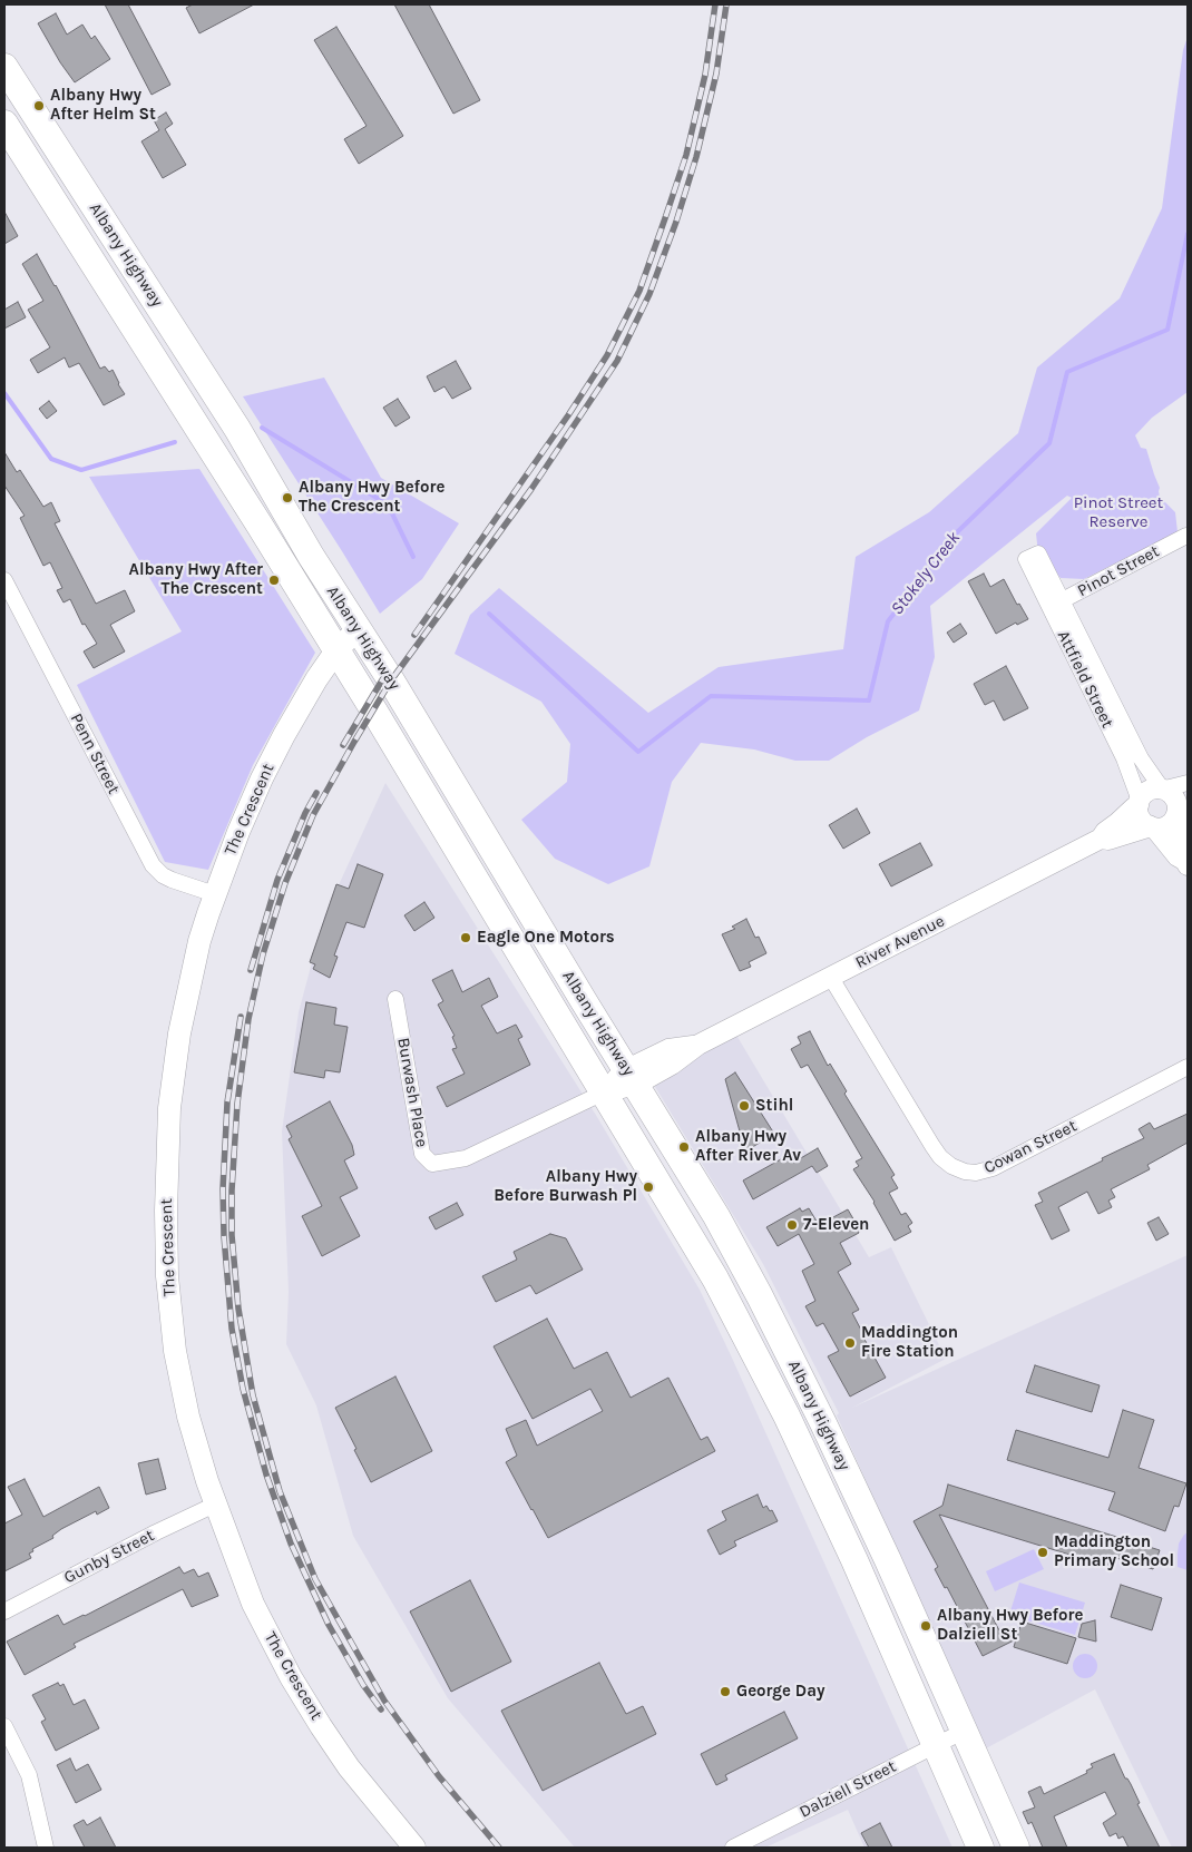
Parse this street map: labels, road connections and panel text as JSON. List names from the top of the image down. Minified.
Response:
{"streets":{"highway":["Albany Highway"],"main road":["The Crescent"],"street":["Pinot Street","Attfield Street","Penn Street","River Avenue","Burwash Place","Cowan Street","Gunby Street","Dalziell Street"]},"crossings":[["Albany Highway","The Crescent"],["Albany Highway","River Avenue"],["Albany Highway","Burwash Place"],["Albany Highway","Dalziell Street"],["Pinot Street","Attfield Street"],["Attfield Street","River Avenue"],["Penn Street","The Crescent"],["The Crescent","Gunby Street"],["River Avenue","Burwash Place"],["River Avenue","Cowan Street"]],"water":["Stokely Creek"],"parks":["Pinot Street Reserve"],"places":["Albany Hwy After Helm St","Albany Hwy Before The Crescent","Albany Hwy After The Crescent","Eagle One Motors","Stihl","Albany Hwy After River Av","Albany Hwy Before Burwash Pl","7-Eleven","Maddington Fire Station","Maddington Primary School","Albany Hwy Before Dalziell St","George Day"]}
